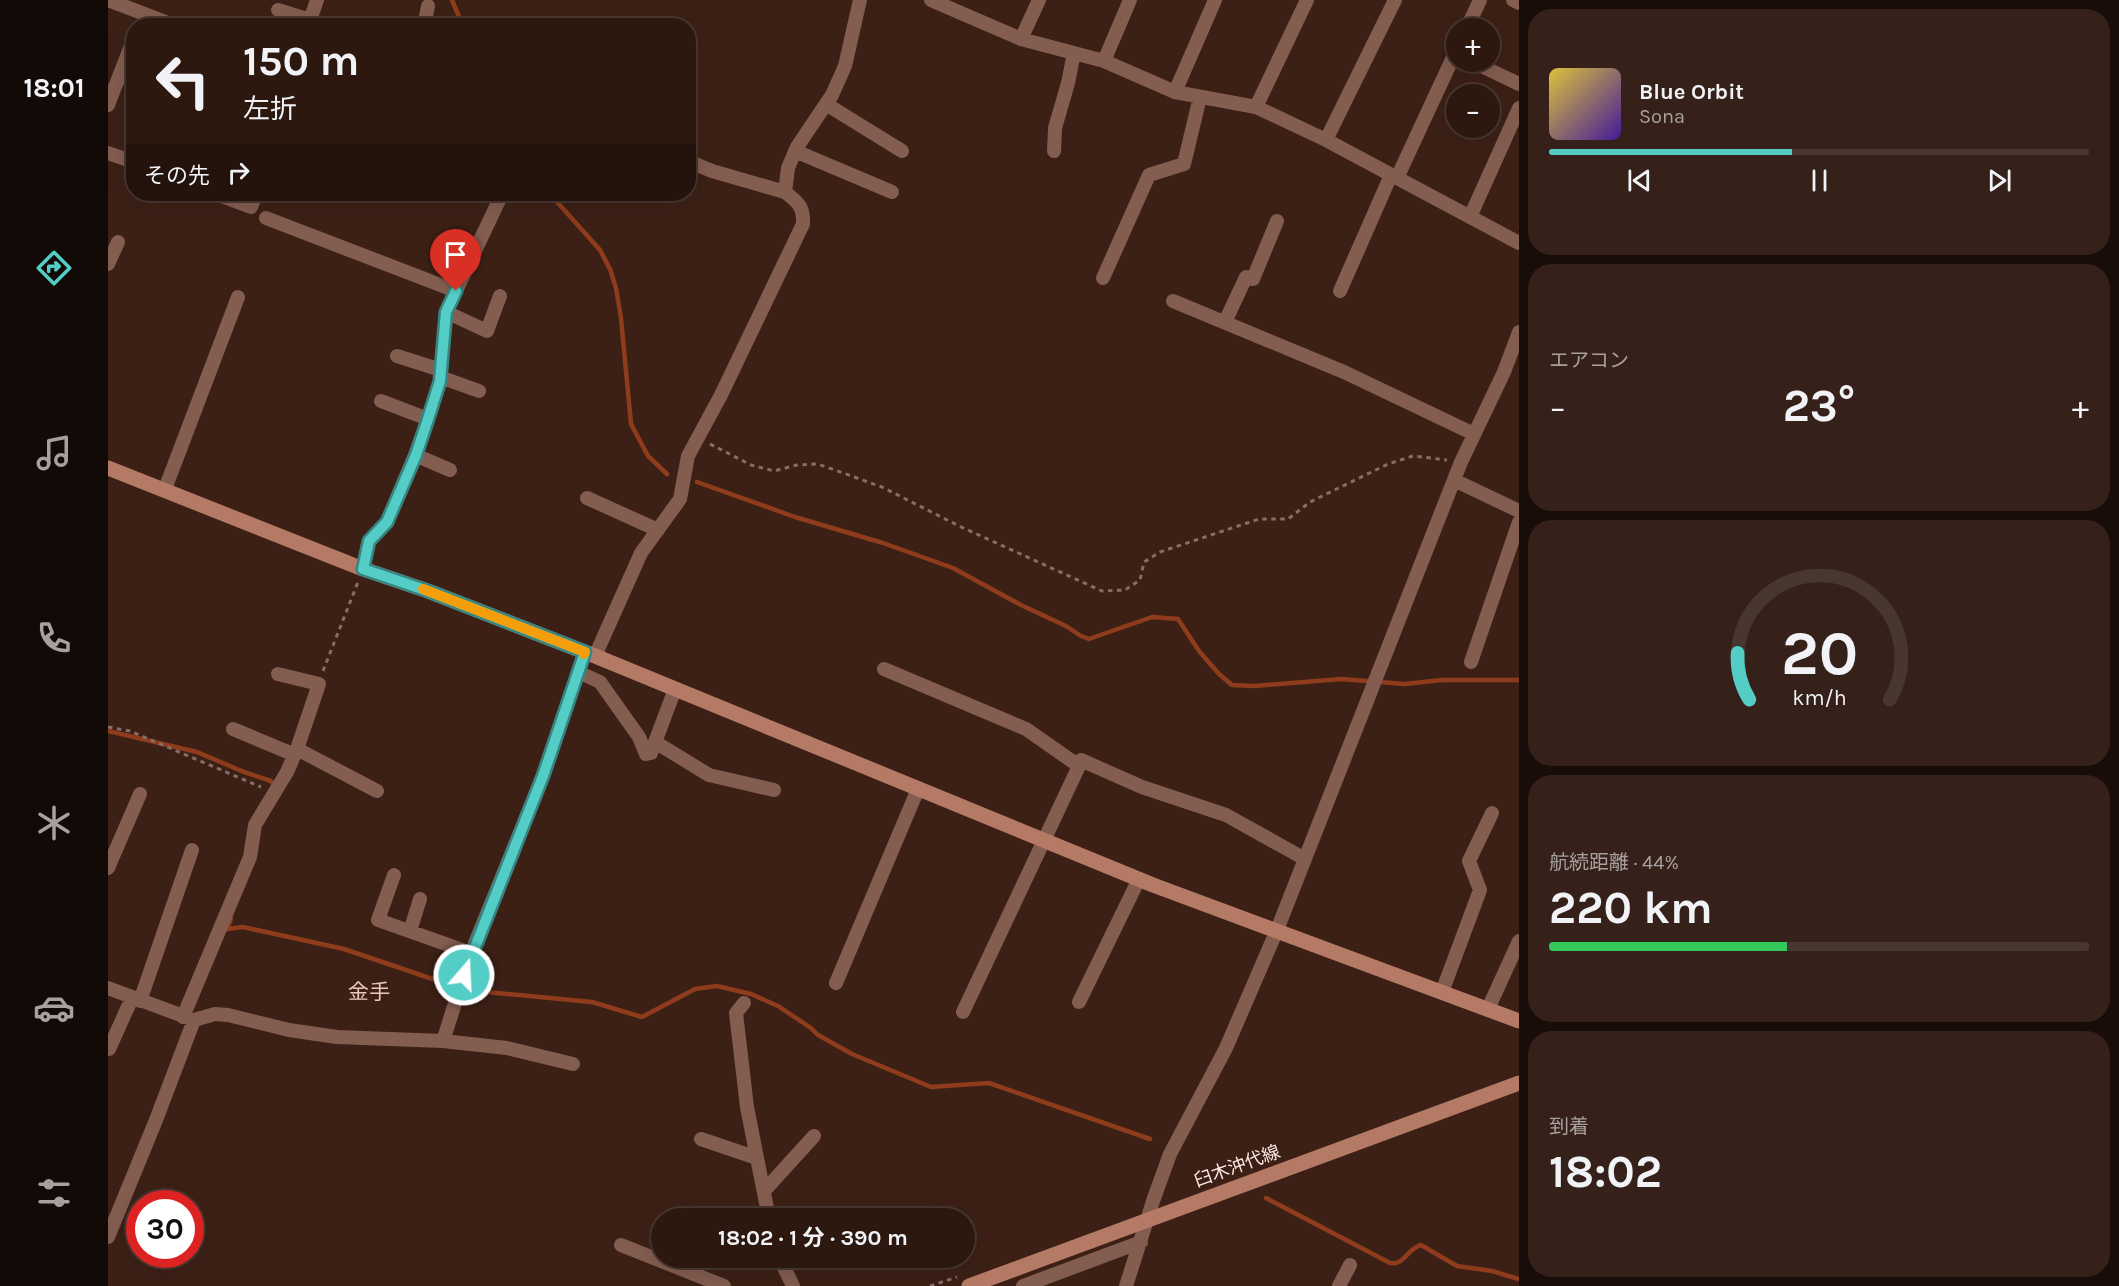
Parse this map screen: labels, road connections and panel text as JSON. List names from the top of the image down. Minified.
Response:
{"streets":{"street":["臼木沖代線"]},"districts":["金手"],"page":{"tabs":"18:01","map_buttons":["+","−"],"turn":["150 m","左折"],"song":["Blue Orbit","Sona"],"then":"その先","tile":["エアコン",["航続距離 · 44%","220 km"],["到着","18:02"]],"heat":["−","23°","+"],"limit":"30","trip":"18:02 · 1 分 · 390 m","gauge":["20","km/h"]}}
